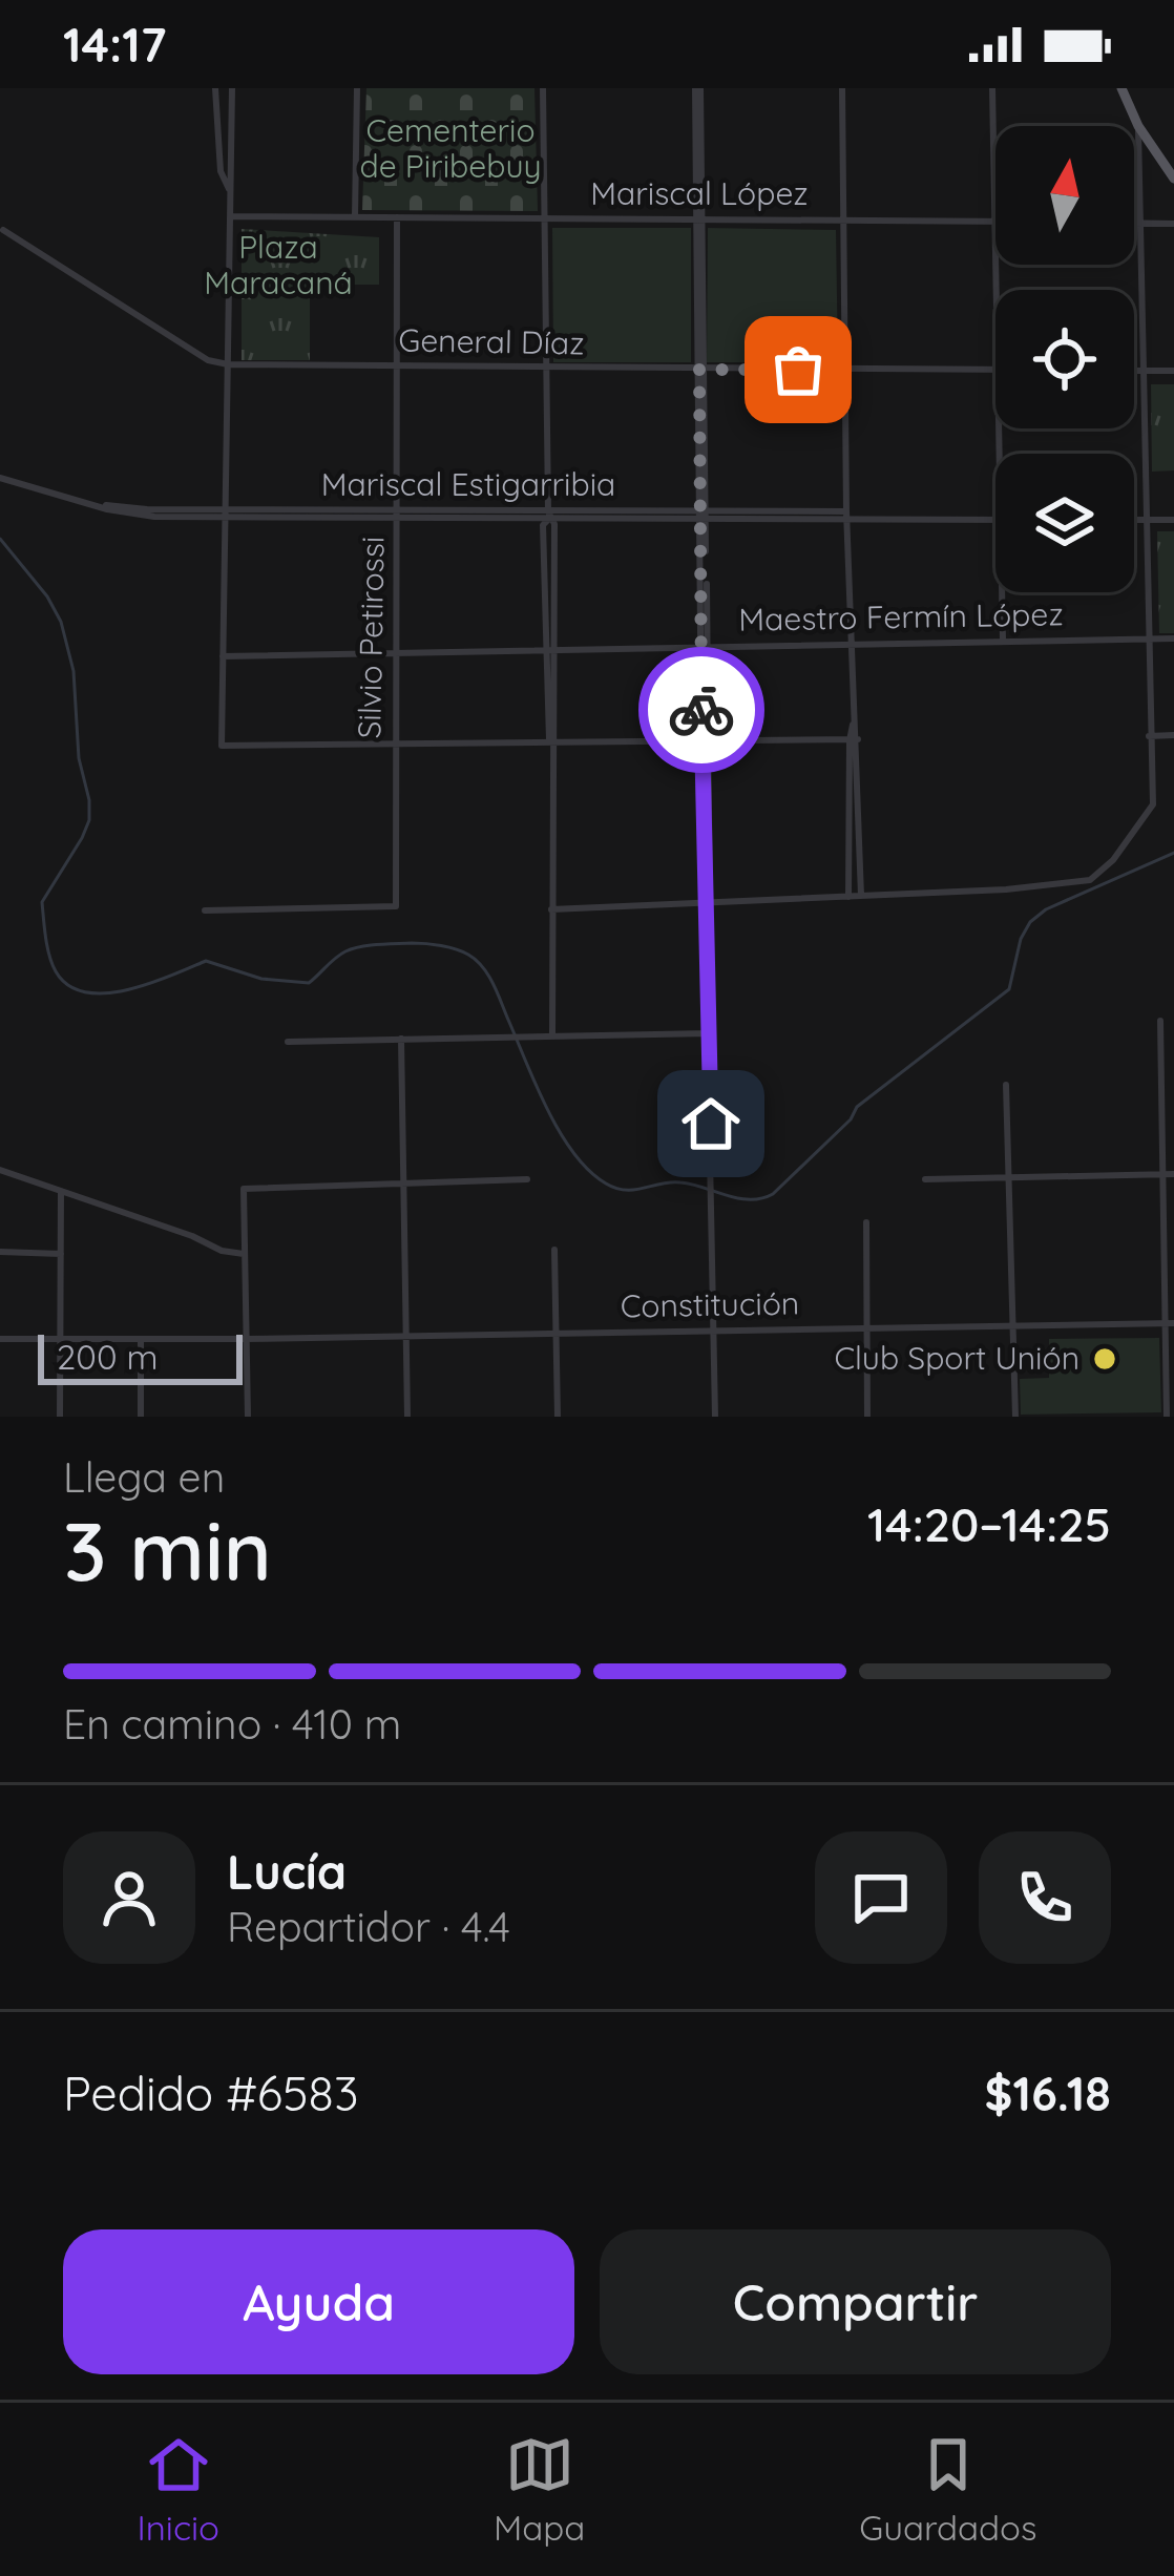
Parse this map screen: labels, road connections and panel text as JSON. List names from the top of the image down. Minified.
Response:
{"streets":{"street":["Mariscal López","General Díaz","Maestro Fermín López","Silvio Petirossi","Constitución"]},"crossings":[["Mariscal López","Silvio Petirossi"],["General Díaz","Silvio Petirossi"],["Maestro Fermín López","Silvio Petirossi"]],"parks":["Cementerio de Piribebuy","Plaza Maracaná"],"places":["Club Sport Unión"],"scale_bar":"200 m","north":"top","page":{"status":"14:17","scale":"200 m","heading":["3 min","Llega en","14:20–14:25"],"panel":["Lucía","Repartidor · 4.4","Pedido #6583","$16.18"],"bar":"En camino · 410 m","buttons":["Ayuda","Compartir"],"tabs":["Inicio","Mapa","Guardados"]}}
